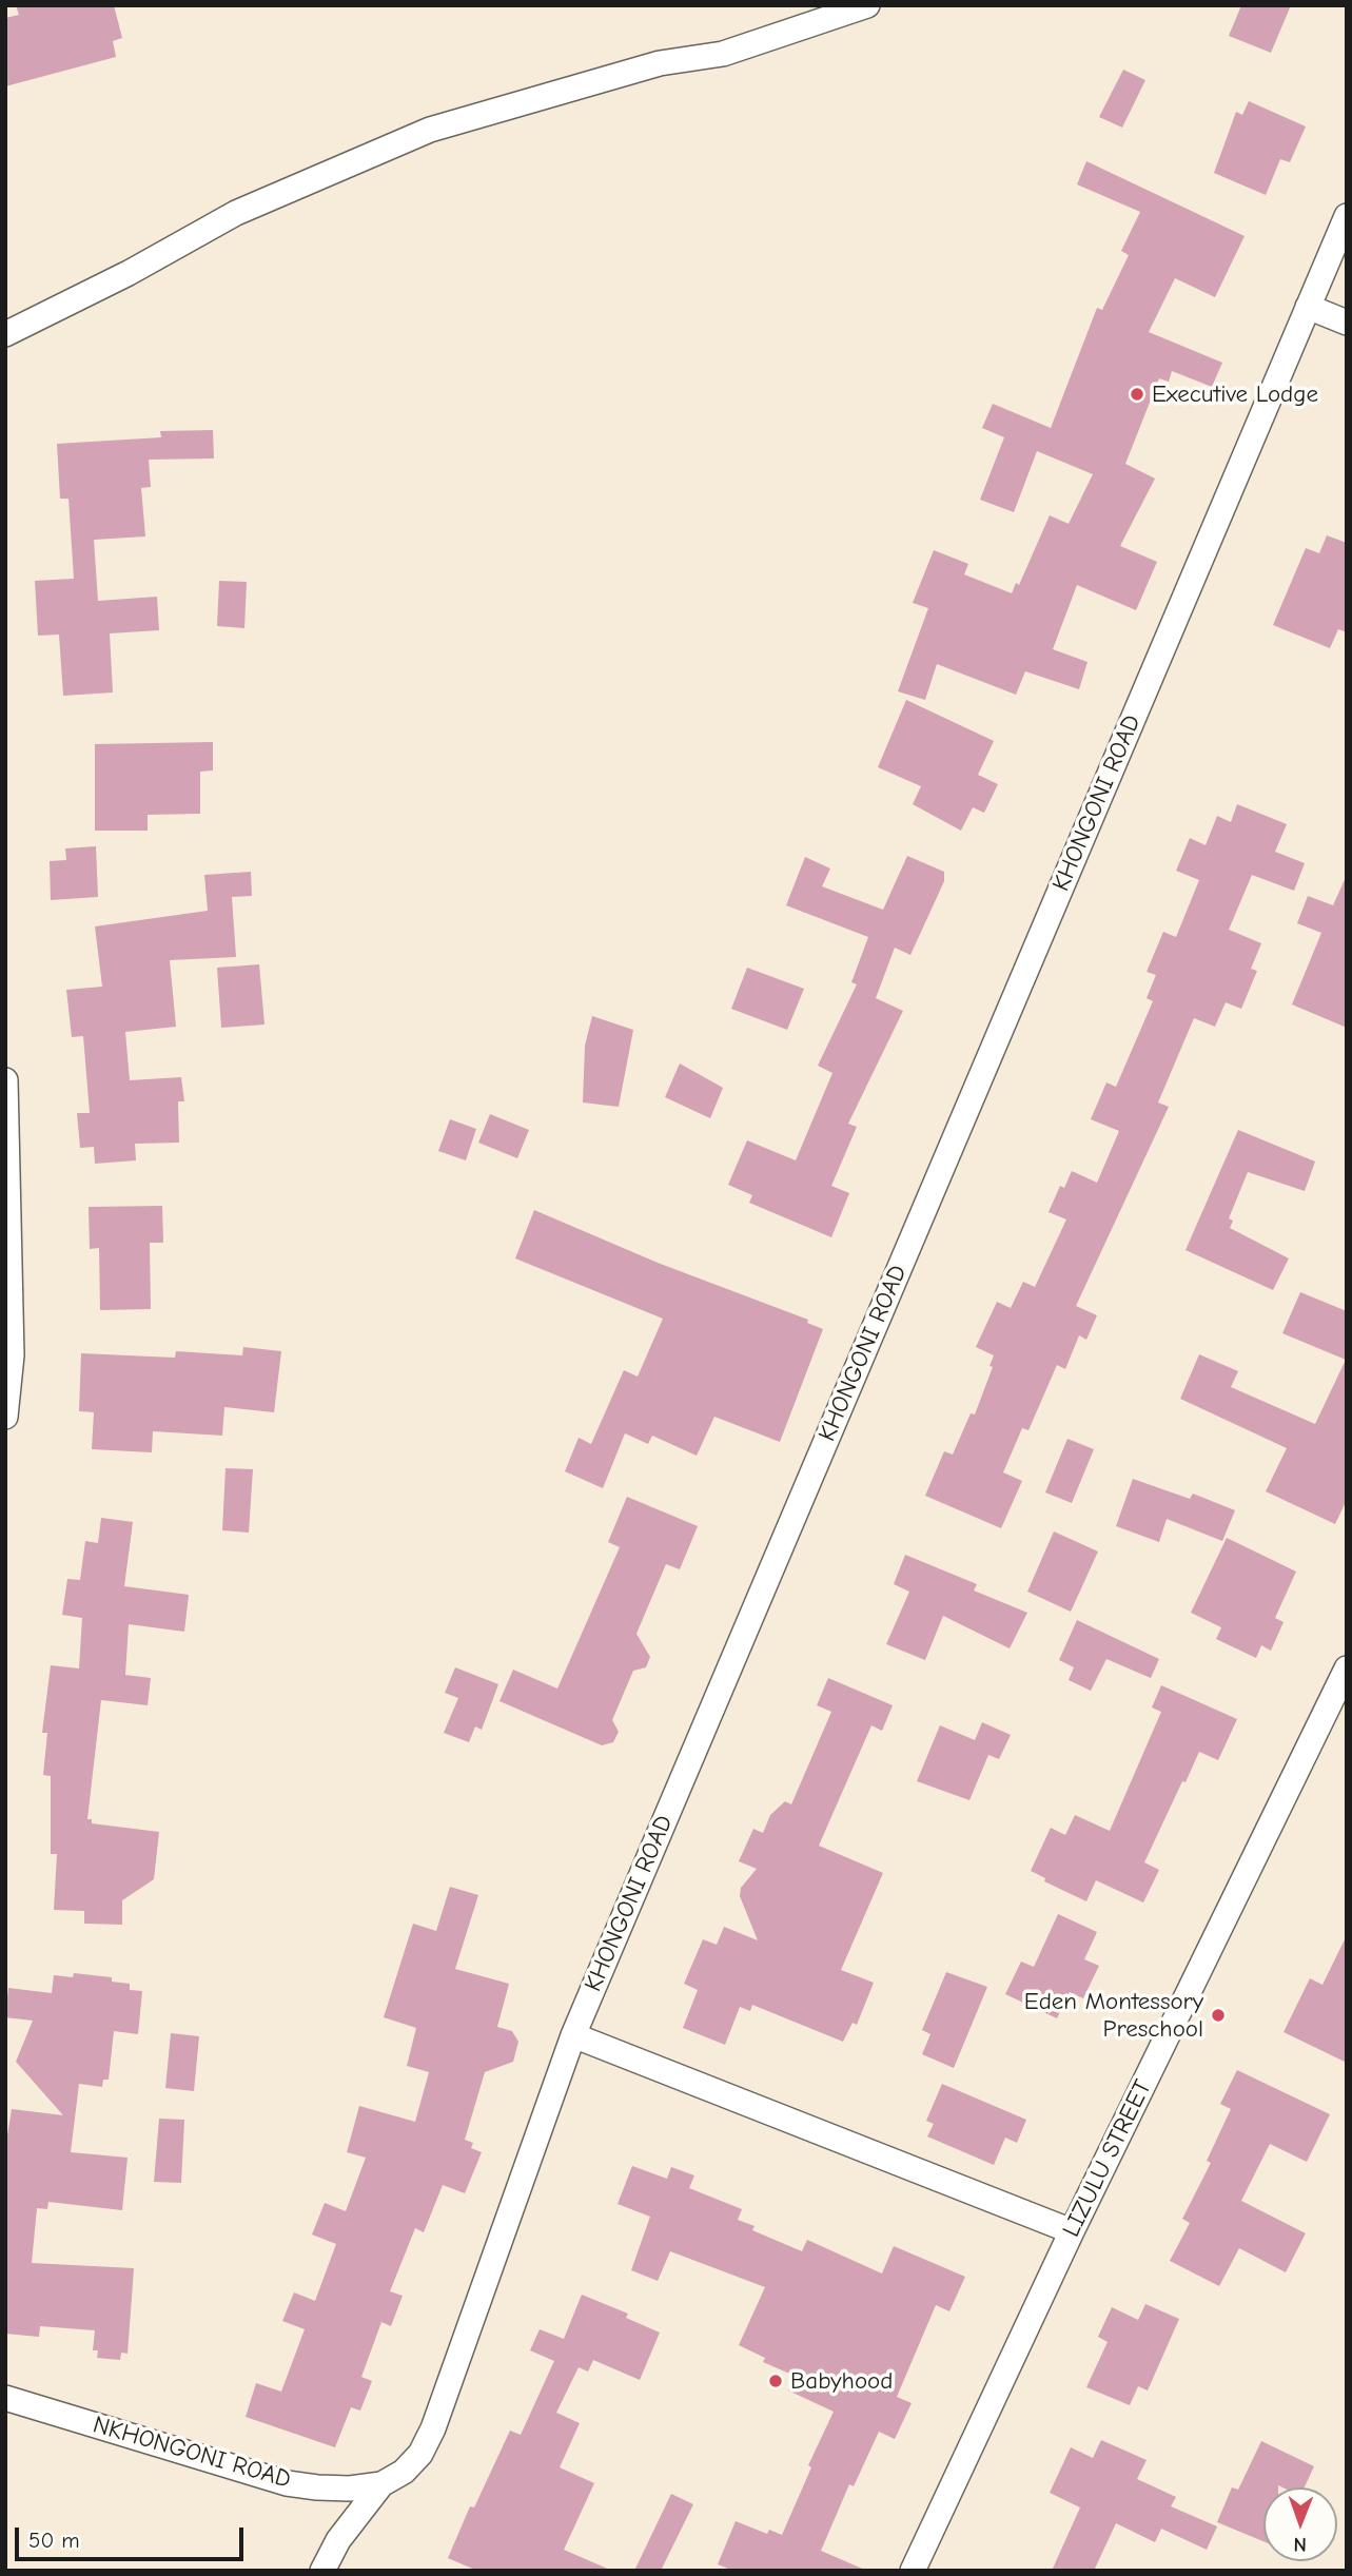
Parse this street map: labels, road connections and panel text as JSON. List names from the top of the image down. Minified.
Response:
{"streets":{"street":["KHONGONI ROAD","LIZULU STREET","NKHONGONI ROAD"]},"crossings":[["KHONGONI ROAD","NKHONGONI ROAD"]],"places":["Executive Lodge","Eden Montessory Preschool","Babyhood"],"scale_bar":"50 m","north":"bottom"}
